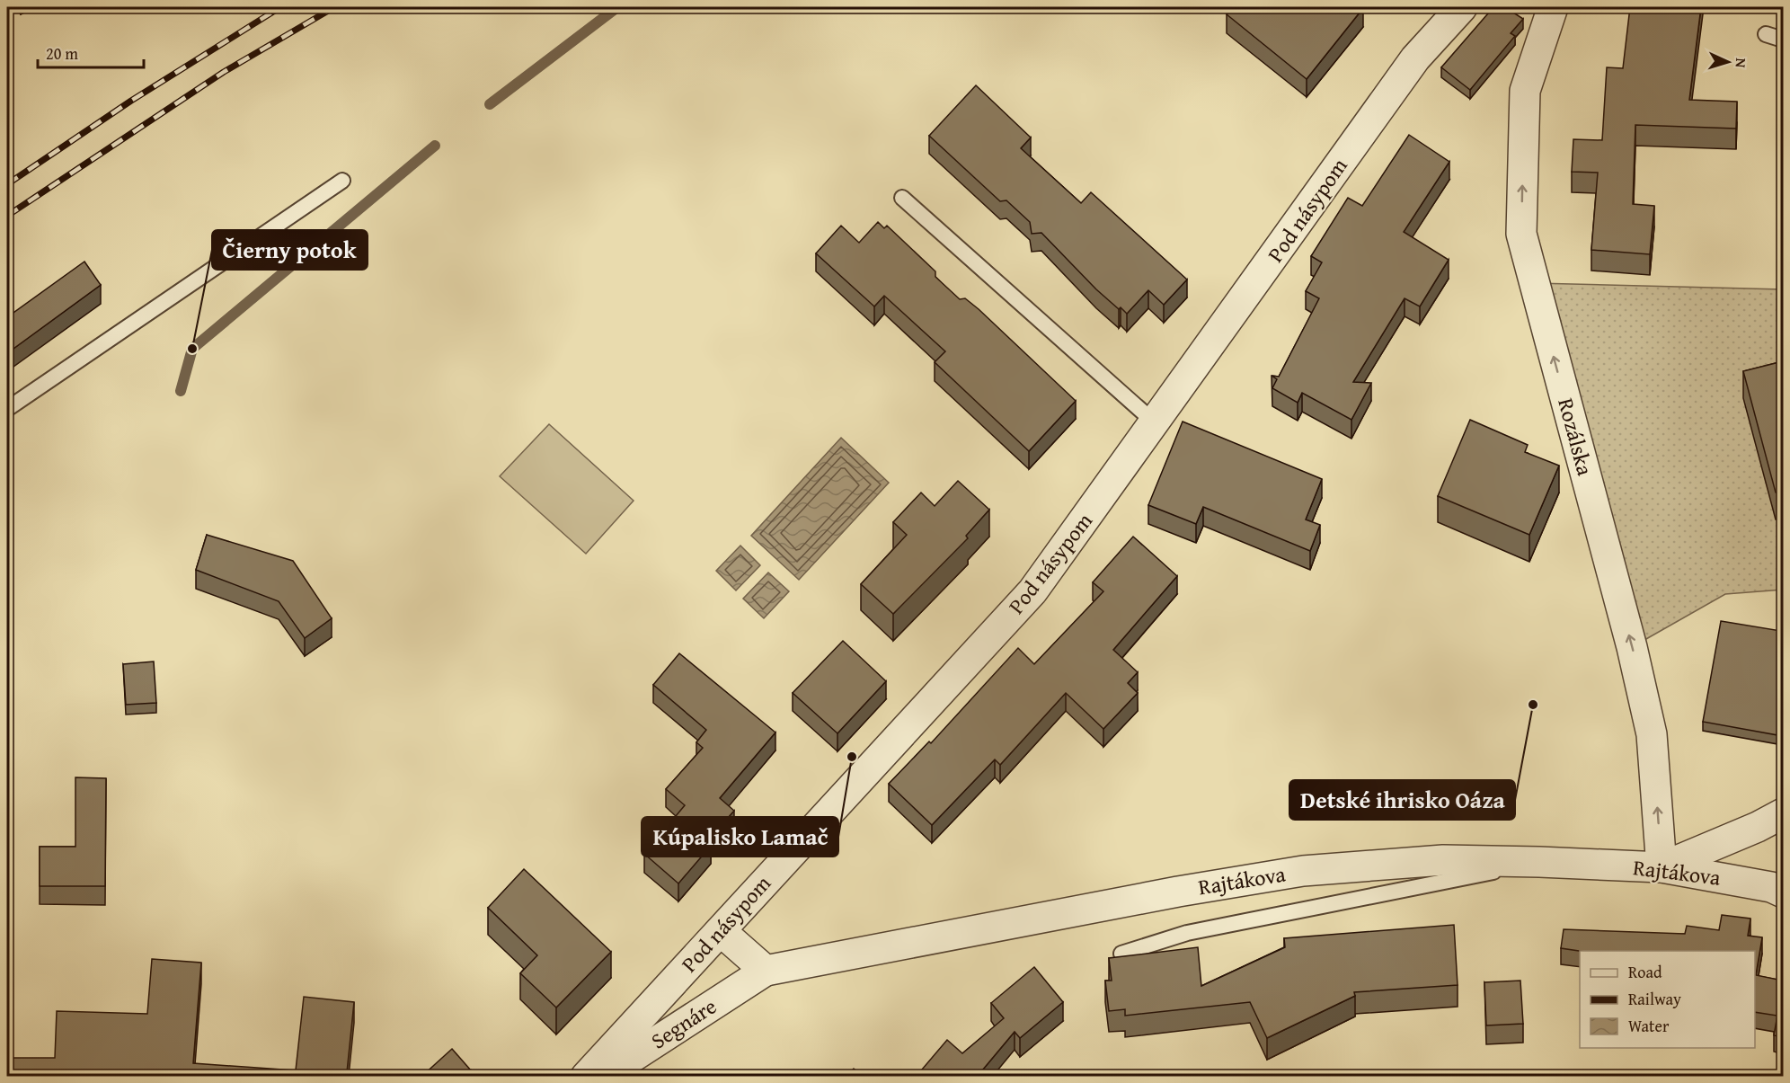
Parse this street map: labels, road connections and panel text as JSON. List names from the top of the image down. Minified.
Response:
{"streets":{"street":["Pod násypom","Rozálska","Rajtákova","Segnáre"]},"crossings":[["Rozálska","Rajtákova"],["Rajtákova","Segnáre"]],"one_way":["Rozálska"],"places":["Čierny potok","Detské ihrisko Oáza","Kúpalisko Lamač"],"legend":["Road","Railway","Water"],"scale_bar":"20 m","north":"right"}
